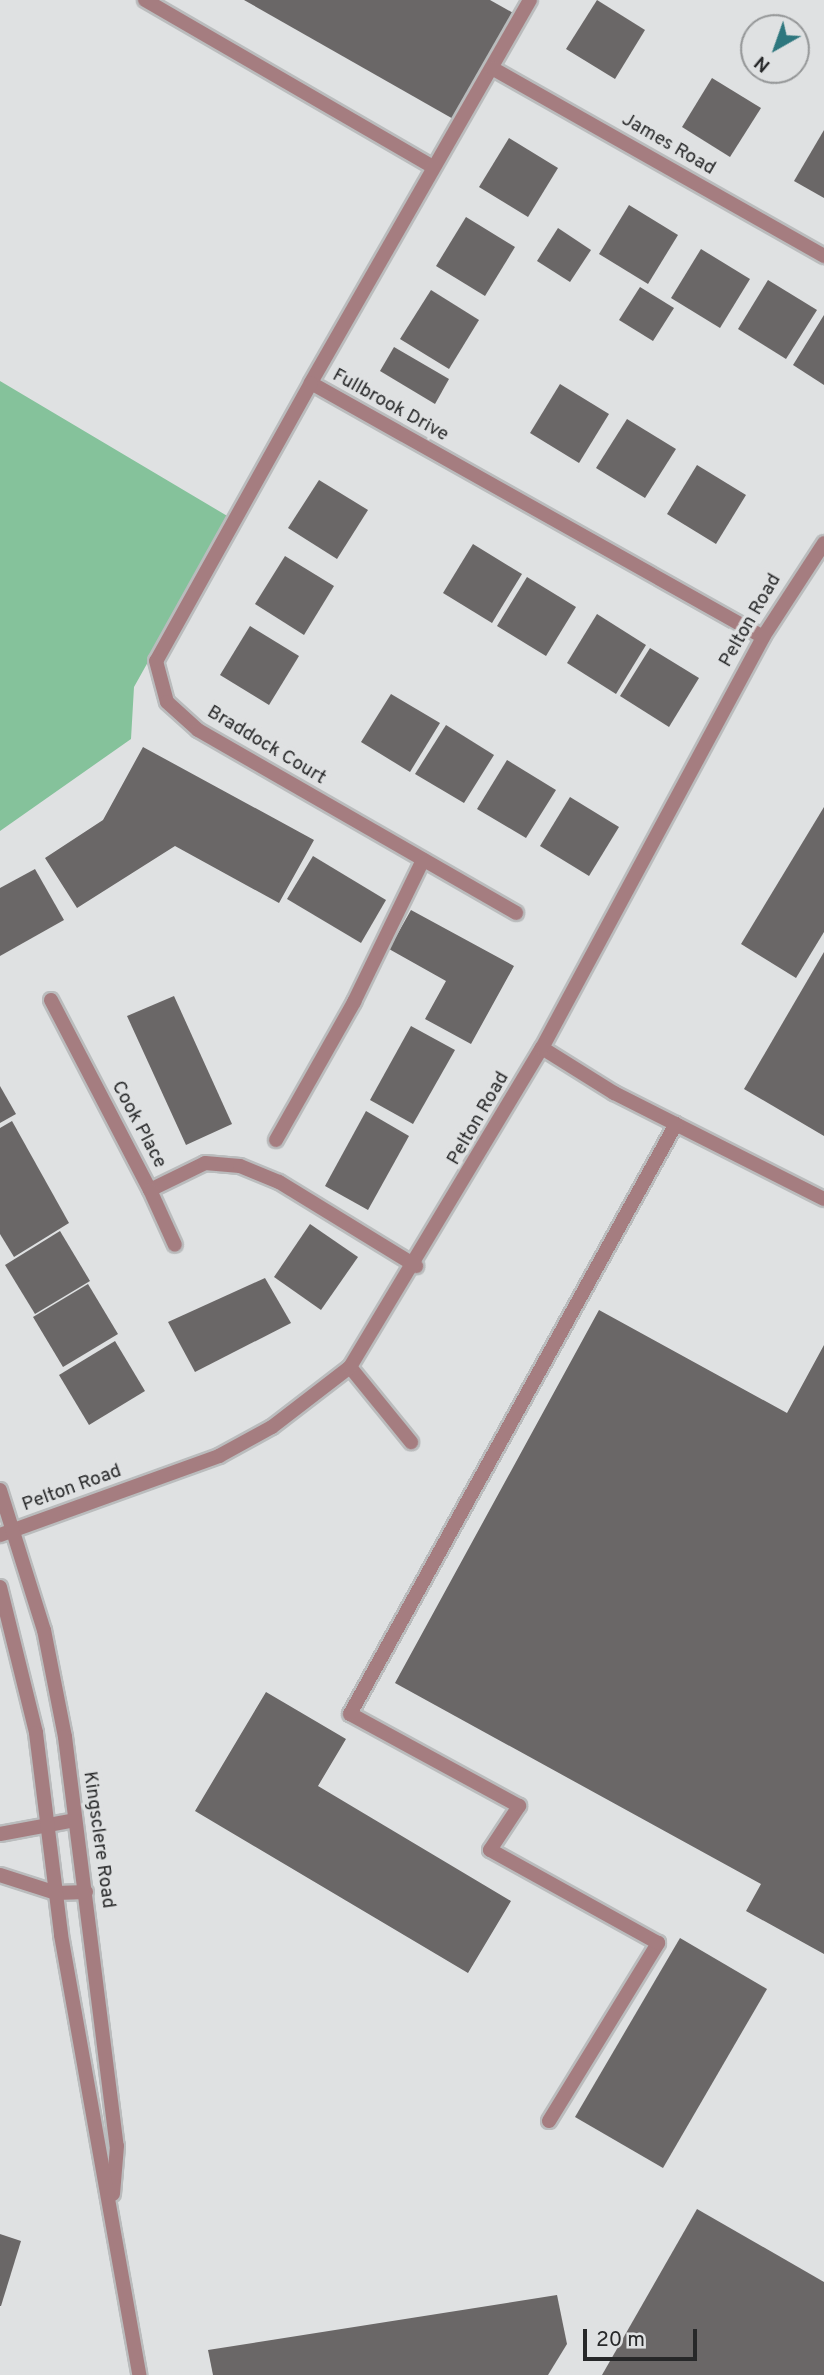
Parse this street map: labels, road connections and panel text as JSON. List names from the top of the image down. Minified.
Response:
{"streets":{"street":["James Road","Fullbrook Drive","Pelton Road","Braddock Court","Cook Place","Kingsclere Road"]},"crossings":[["James Road","Fullbrook Drive"],["Fullbrook Drive","Pelton Road"],["Fullbrook Drive","Braddock Court"],["Pelton Road","Cook Place"],["Pelton Road","Kingsclere Road"]],"scale_bar":"20 m","north":"bottom left"}
